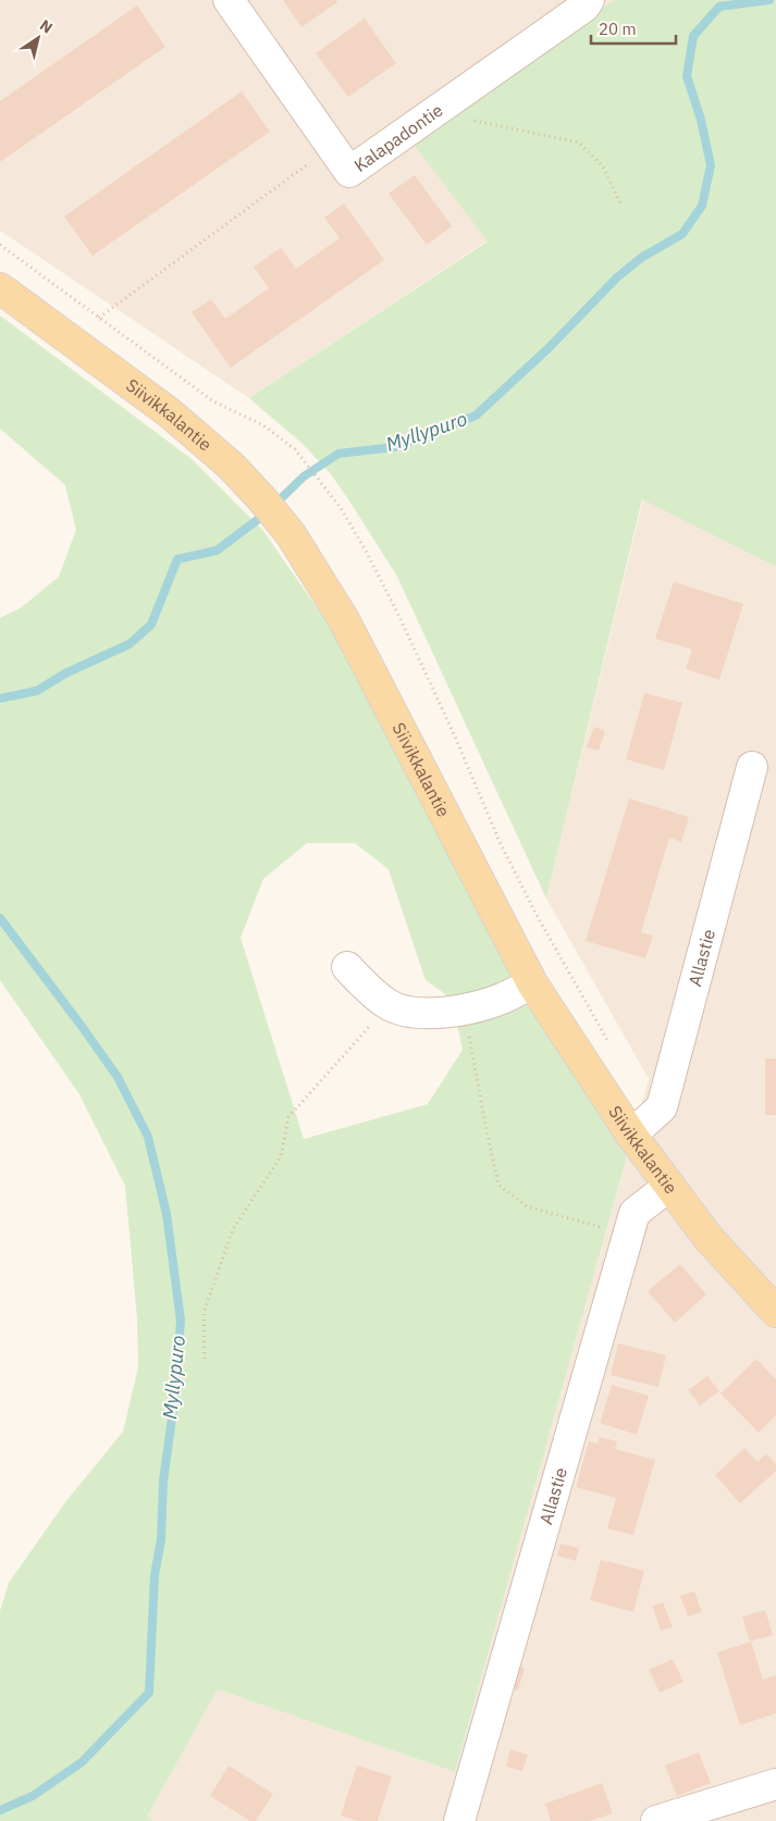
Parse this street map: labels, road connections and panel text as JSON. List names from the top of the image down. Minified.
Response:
{"streets":{"main road":["Siivikkalantie"],"street":["Kalapadontie","Allastie"]},"crossings":[["Siivikkalantie","Allastie"]],"water":["Myllypuro"],"scale_bar":"20 m","north":"top right"}
